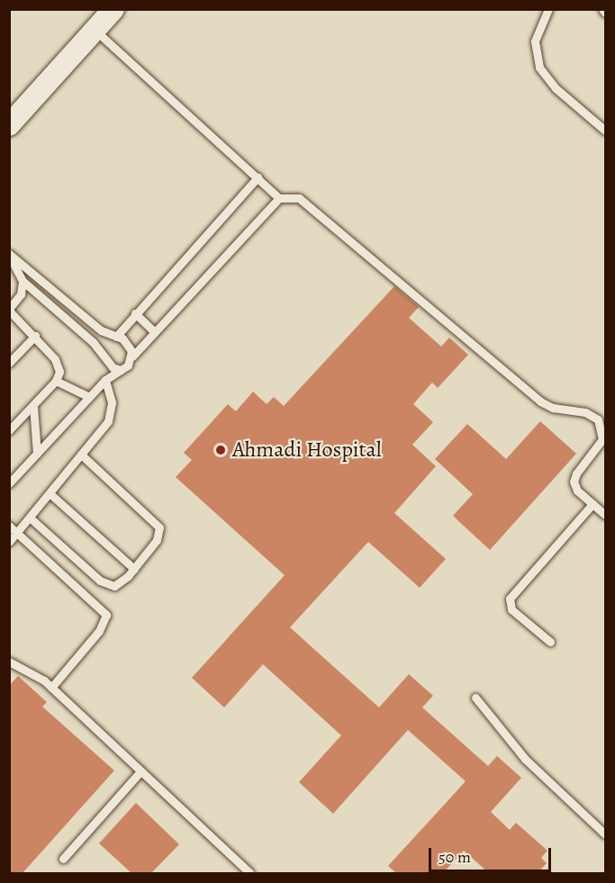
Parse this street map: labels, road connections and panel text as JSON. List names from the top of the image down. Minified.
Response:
{"places":["Ahmadi Hospital"],"scale_bar":"50 m"}
